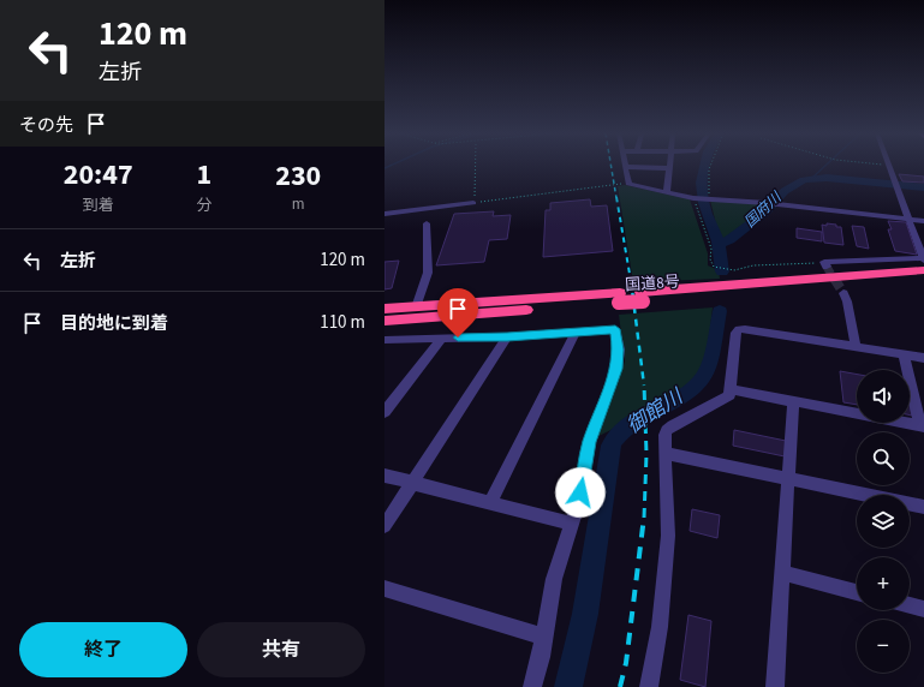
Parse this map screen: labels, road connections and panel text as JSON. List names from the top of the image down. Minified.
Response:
{"streets":{"highway":["国道8号"]},"water":["国府川","御館川"],"page":{"turn":["120 m","左折"],"then":"その先","eta":["20:47","到着","1","分","230","m"],"list":[{"name":"左折","value":"120 m"},{"name":"目的地に到着","value":"110 m"}],"map_buttons":["+","−"],"buttons":["終了","共有"]}}
